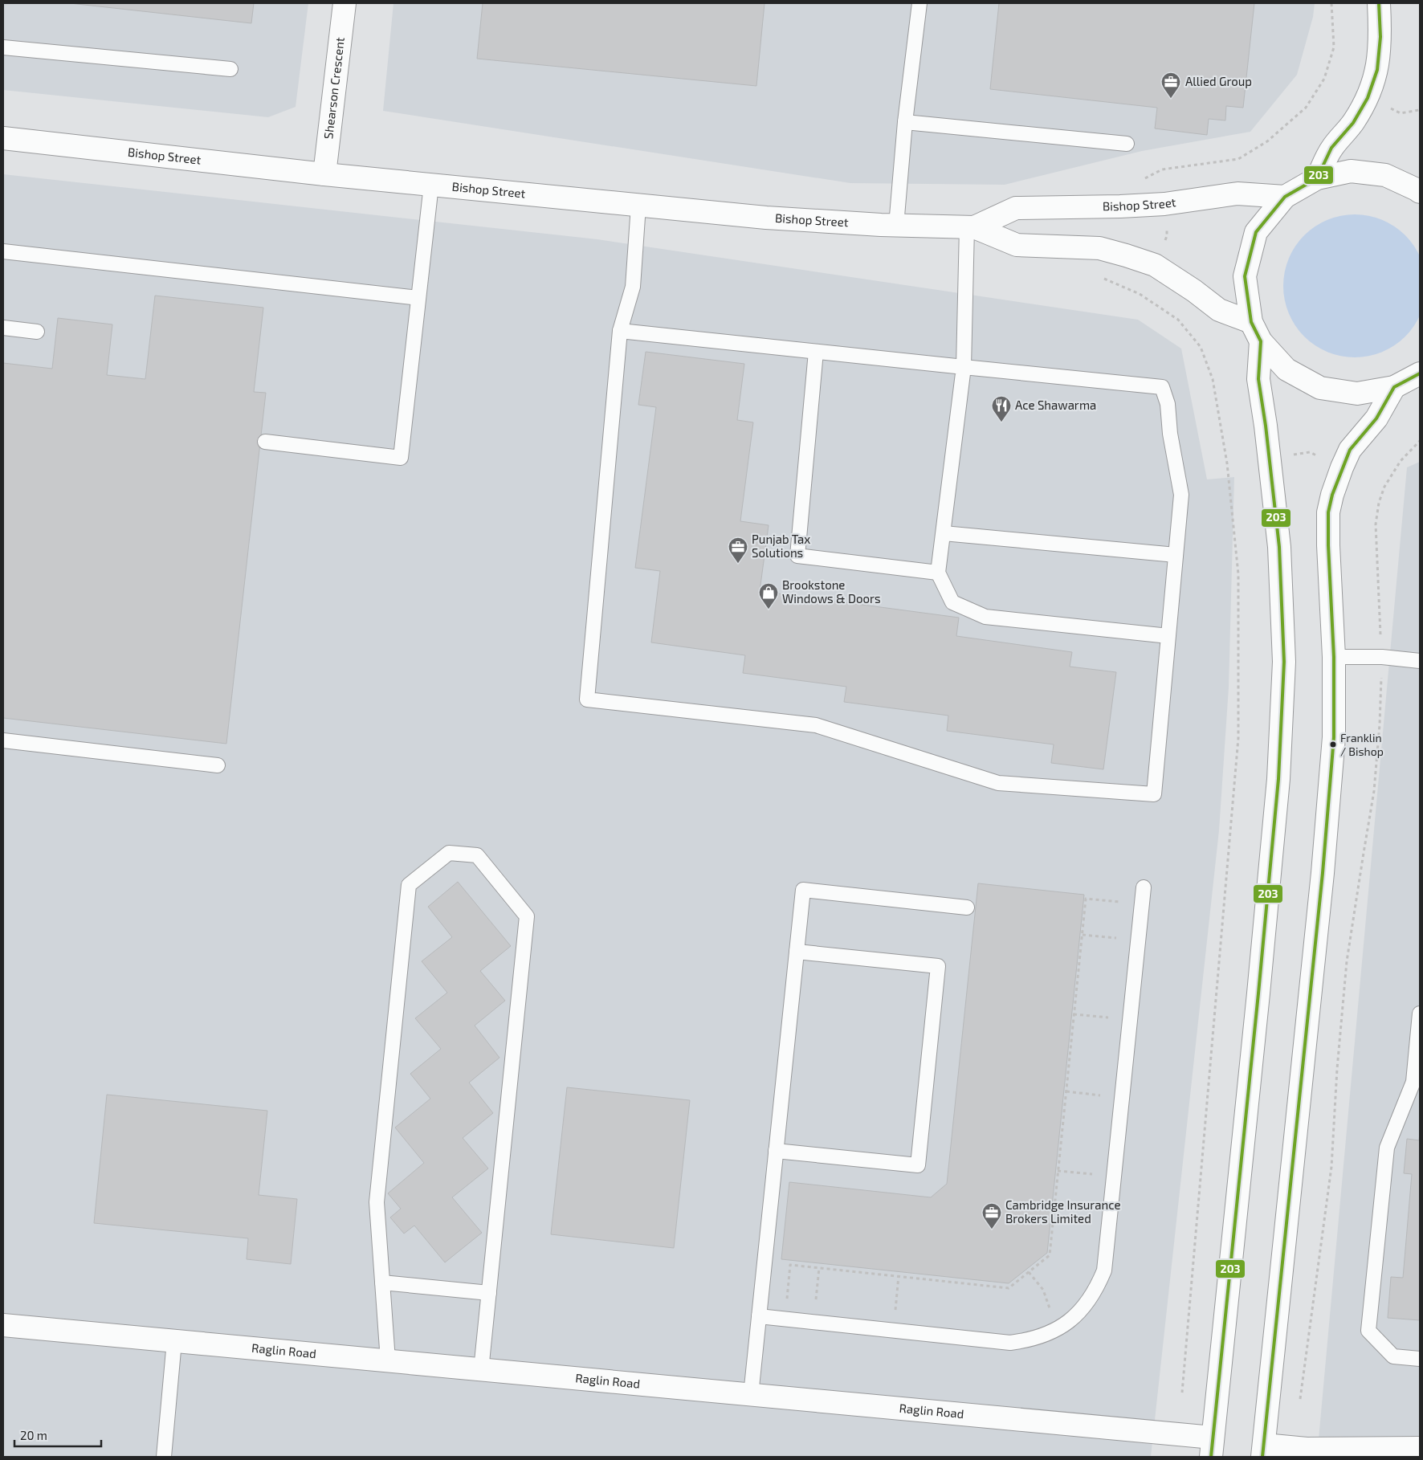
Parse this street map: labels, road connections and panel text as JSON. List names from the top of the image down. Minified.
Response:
{"streets":{"street":["Shearson Crescent","Bishop Street","Raglin Road"]},"crossings":[["Shearson Crescent","Bishop Street"]],"places":{"office":["Allied Group","Punjab Tax Solutions","Cambridge Insurance Brokers Limited"],"restaurant":["Ace Shawarma"],"shop":["Brookstone Windows & Doors"],"other":["Franklin / Bishop"]},"lines":["transit line 203"],"scale_bar":"20 m"}
